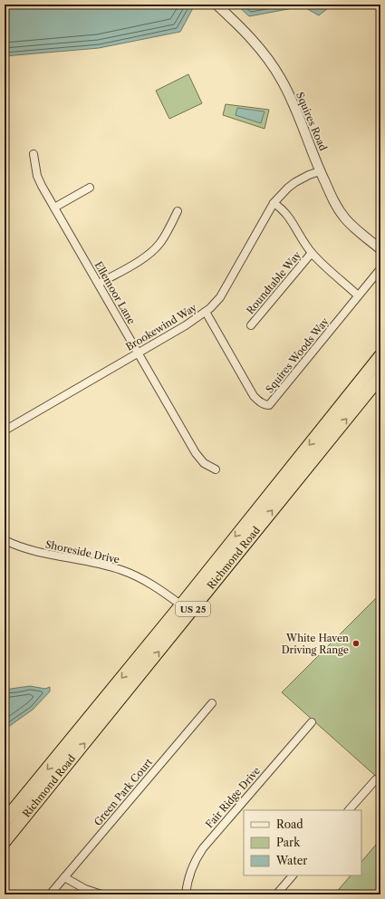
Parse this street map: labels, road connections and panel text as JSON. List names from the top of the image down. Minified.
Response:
{"streets":{"highway":["Richmond Road","US 25"],"street":["Squires Road","Roundtable Way","Ellemoor Lane","Brookewind Way","Squires Woods Way","Shoreside Drive","Green Park Court","Fair Ridge Drive"]},"crossings":[["Squires Road","Brookewind Way"],["Ellemoor Lane","Brookewind Way"],["Brookewind Way","Squires Woods Way"],["Shoreside Drive","Richmond Road"]],"places":["White Haven Driving Range"],"legend":["Road","Park","Water"]}
